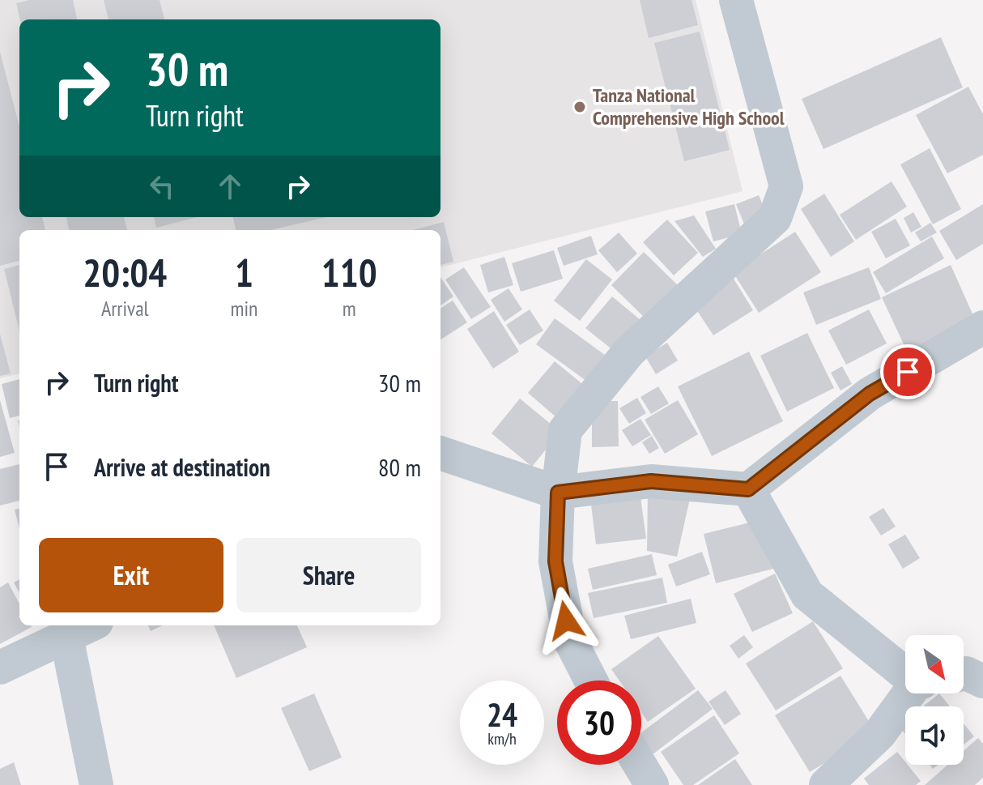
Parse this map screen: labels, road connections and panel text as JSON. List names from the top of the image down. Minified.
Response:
{"places":["Tanza National Comprehensive High School"],"north":"bottom right","page":{"turn":["30 m","Turn right"],"eta":["20:04","Arrival","1","min","110","m"],"list":[{"name":"Turn right","value":"30 m"},{"name":"Arrive at destination","value":"80 m"}],"buttons":["Exit","Share"],"speed":"24 km/h","limit":"30"}}
